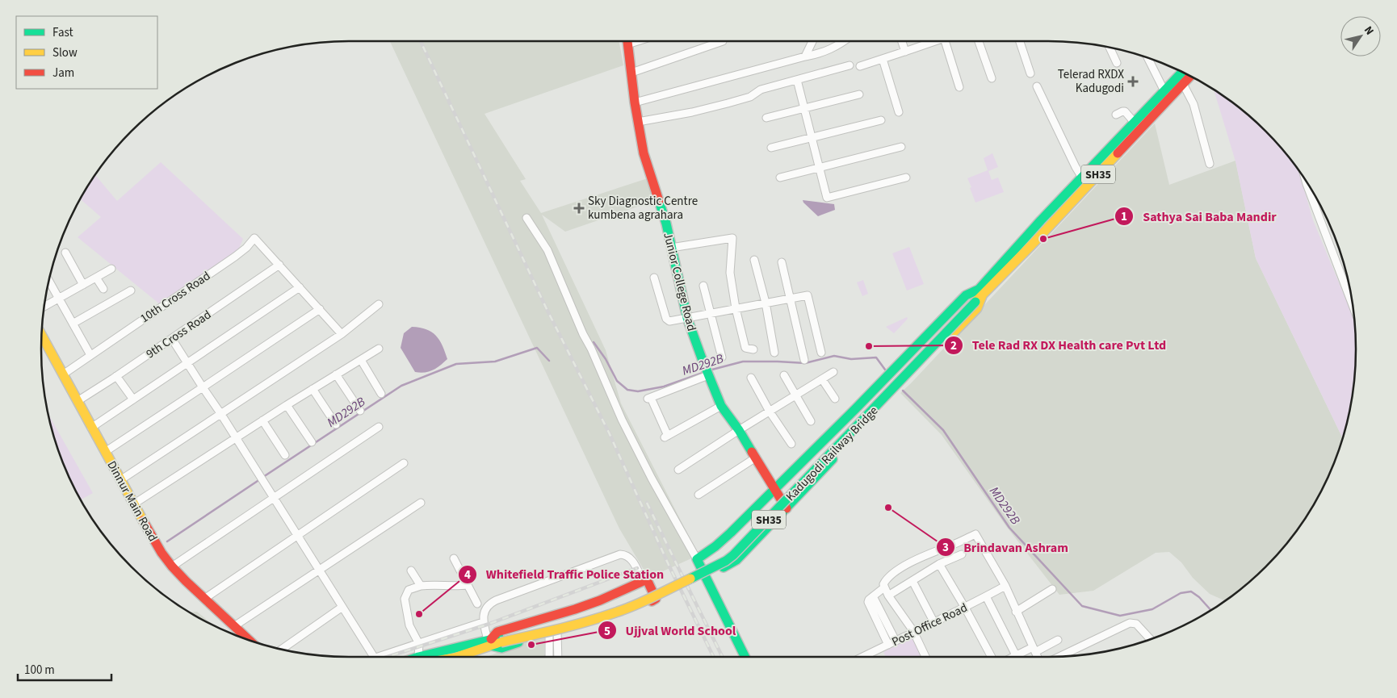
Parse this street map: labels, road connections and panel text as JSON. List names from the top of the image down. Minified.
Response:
{"streets":{"main road":["SH35","Junior College Road","Kadugodi Railway Bridge","Dinnur Main Road"],"street":["10th Cross Road","9th Cross Road","Post Office Road"]},"crossings":[["SH35","Kadugodi Railway Bridge"],["10th Cross Road","9th Cross Road"],["10th Cross Road","Dinnur Main Road"],["9th Cross Road","Dinnur Main Road"]],"water":["MD292B"],"places":{"health":["Telerad RXDX Kadugodi","Sky Diagnostic Centre kumbena agrahara"],"other":["Sathya Sai Baba Mandir","Tele Rad RX DX Health care Pvt Ltd","Brindavan Ashram","Whitefield Traffic Police Station","Ujjval World School"]},"legend":["Fast","Slow","Jam"],"scale_bar":"100 m","north":"top right"}
